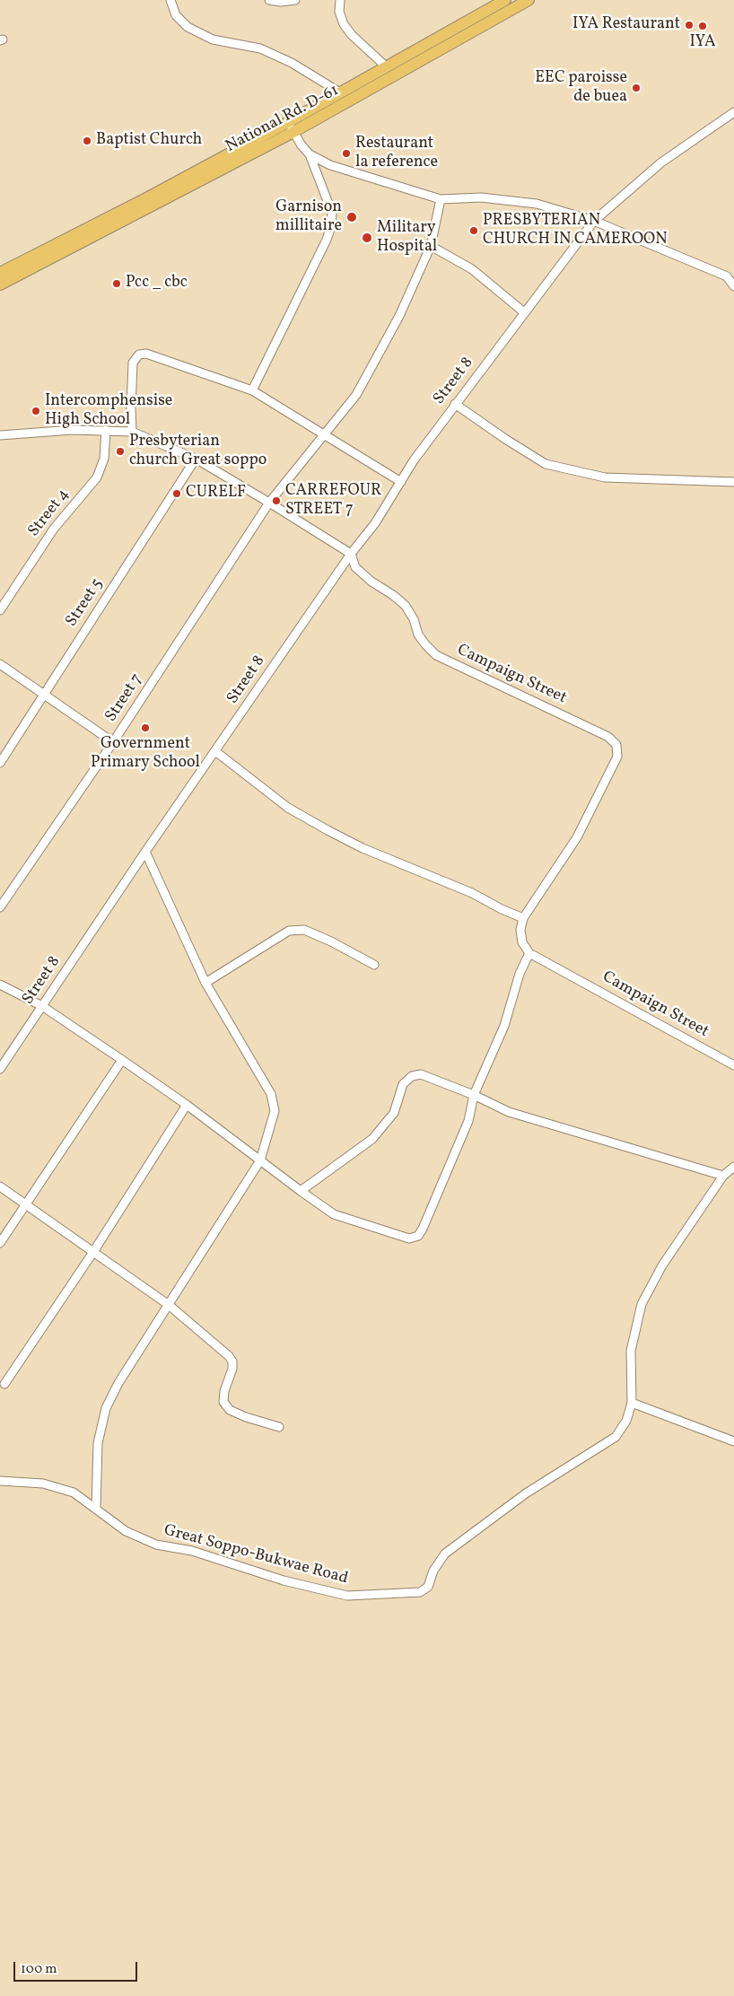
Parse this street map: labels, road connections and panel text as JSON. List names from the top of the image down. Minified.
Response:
{"streets":{"highway":["National Rd. D-61"],"street":["Street 8","Street 4","Street 5","Campaign Street","Street 7","Great Soppo-Bukwae Road"]},"crossings":[["Street 8","Campaign Street"],["Street 4","Campaign Street"],["Street 5","Campaign Street"],["Campaign Street","Street 7"]],"places":["IYA Restaurant","IYA","EEC paroisse de buea","Baptist Church","Restaurant la reference","Garnison millitaire","PRESBYTERIAN CHURCH IN CAMEROON","Military Hospital","Pcc _ cbc","Intercomphensise High School","Presbyterian church Great soppo","CURELF","CARREFOUR STREET 7","Government Primary School"],"scale_bar":"100 m"}
